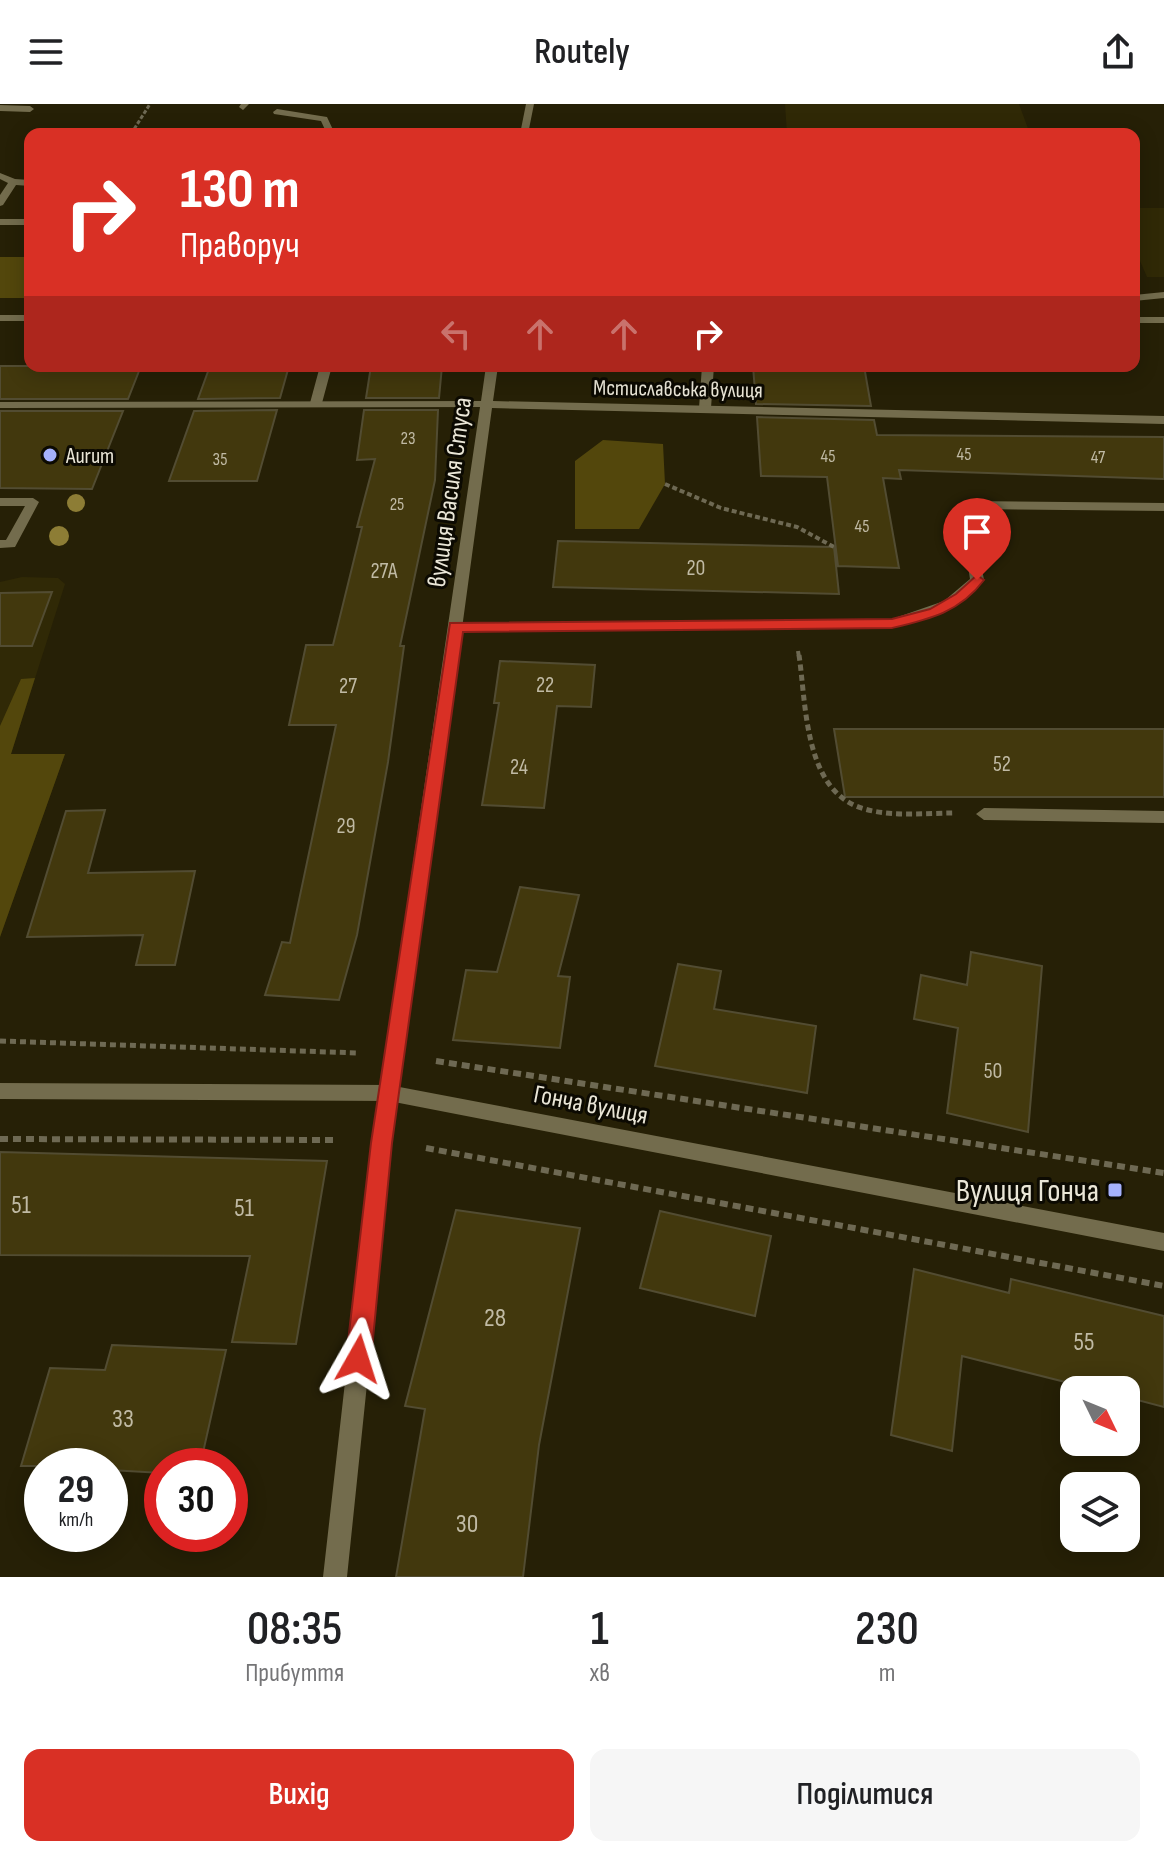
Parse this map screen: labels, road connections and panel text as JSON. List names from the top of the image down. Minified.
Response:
{"streets":{"street":["Мстиславська вулиця","вулиця Василя Стуса","Гонча вулиця"]},"crossings":[["Мстиславська вулиця","вулиця Василя Стуса"],["вулиця Василя Стуса","Гонча вулиця"]],"places":{"other":["Aurum"],"transit":["Вулиця Гонча"]},"house_numbers":["23","45","45","47","35","25","45","20","27А","22","27","52","24","29","50","51","51","28","55","33","30"],"north":"bottom right","page":{"header":"Routely","turn":["130 m","Праворуч"],"speed":"29 km/h","limit":"30","eta":["08:35","Прибуття","1","хв","230","m"],"buttons":["Вихід","Поділитися"]}}
